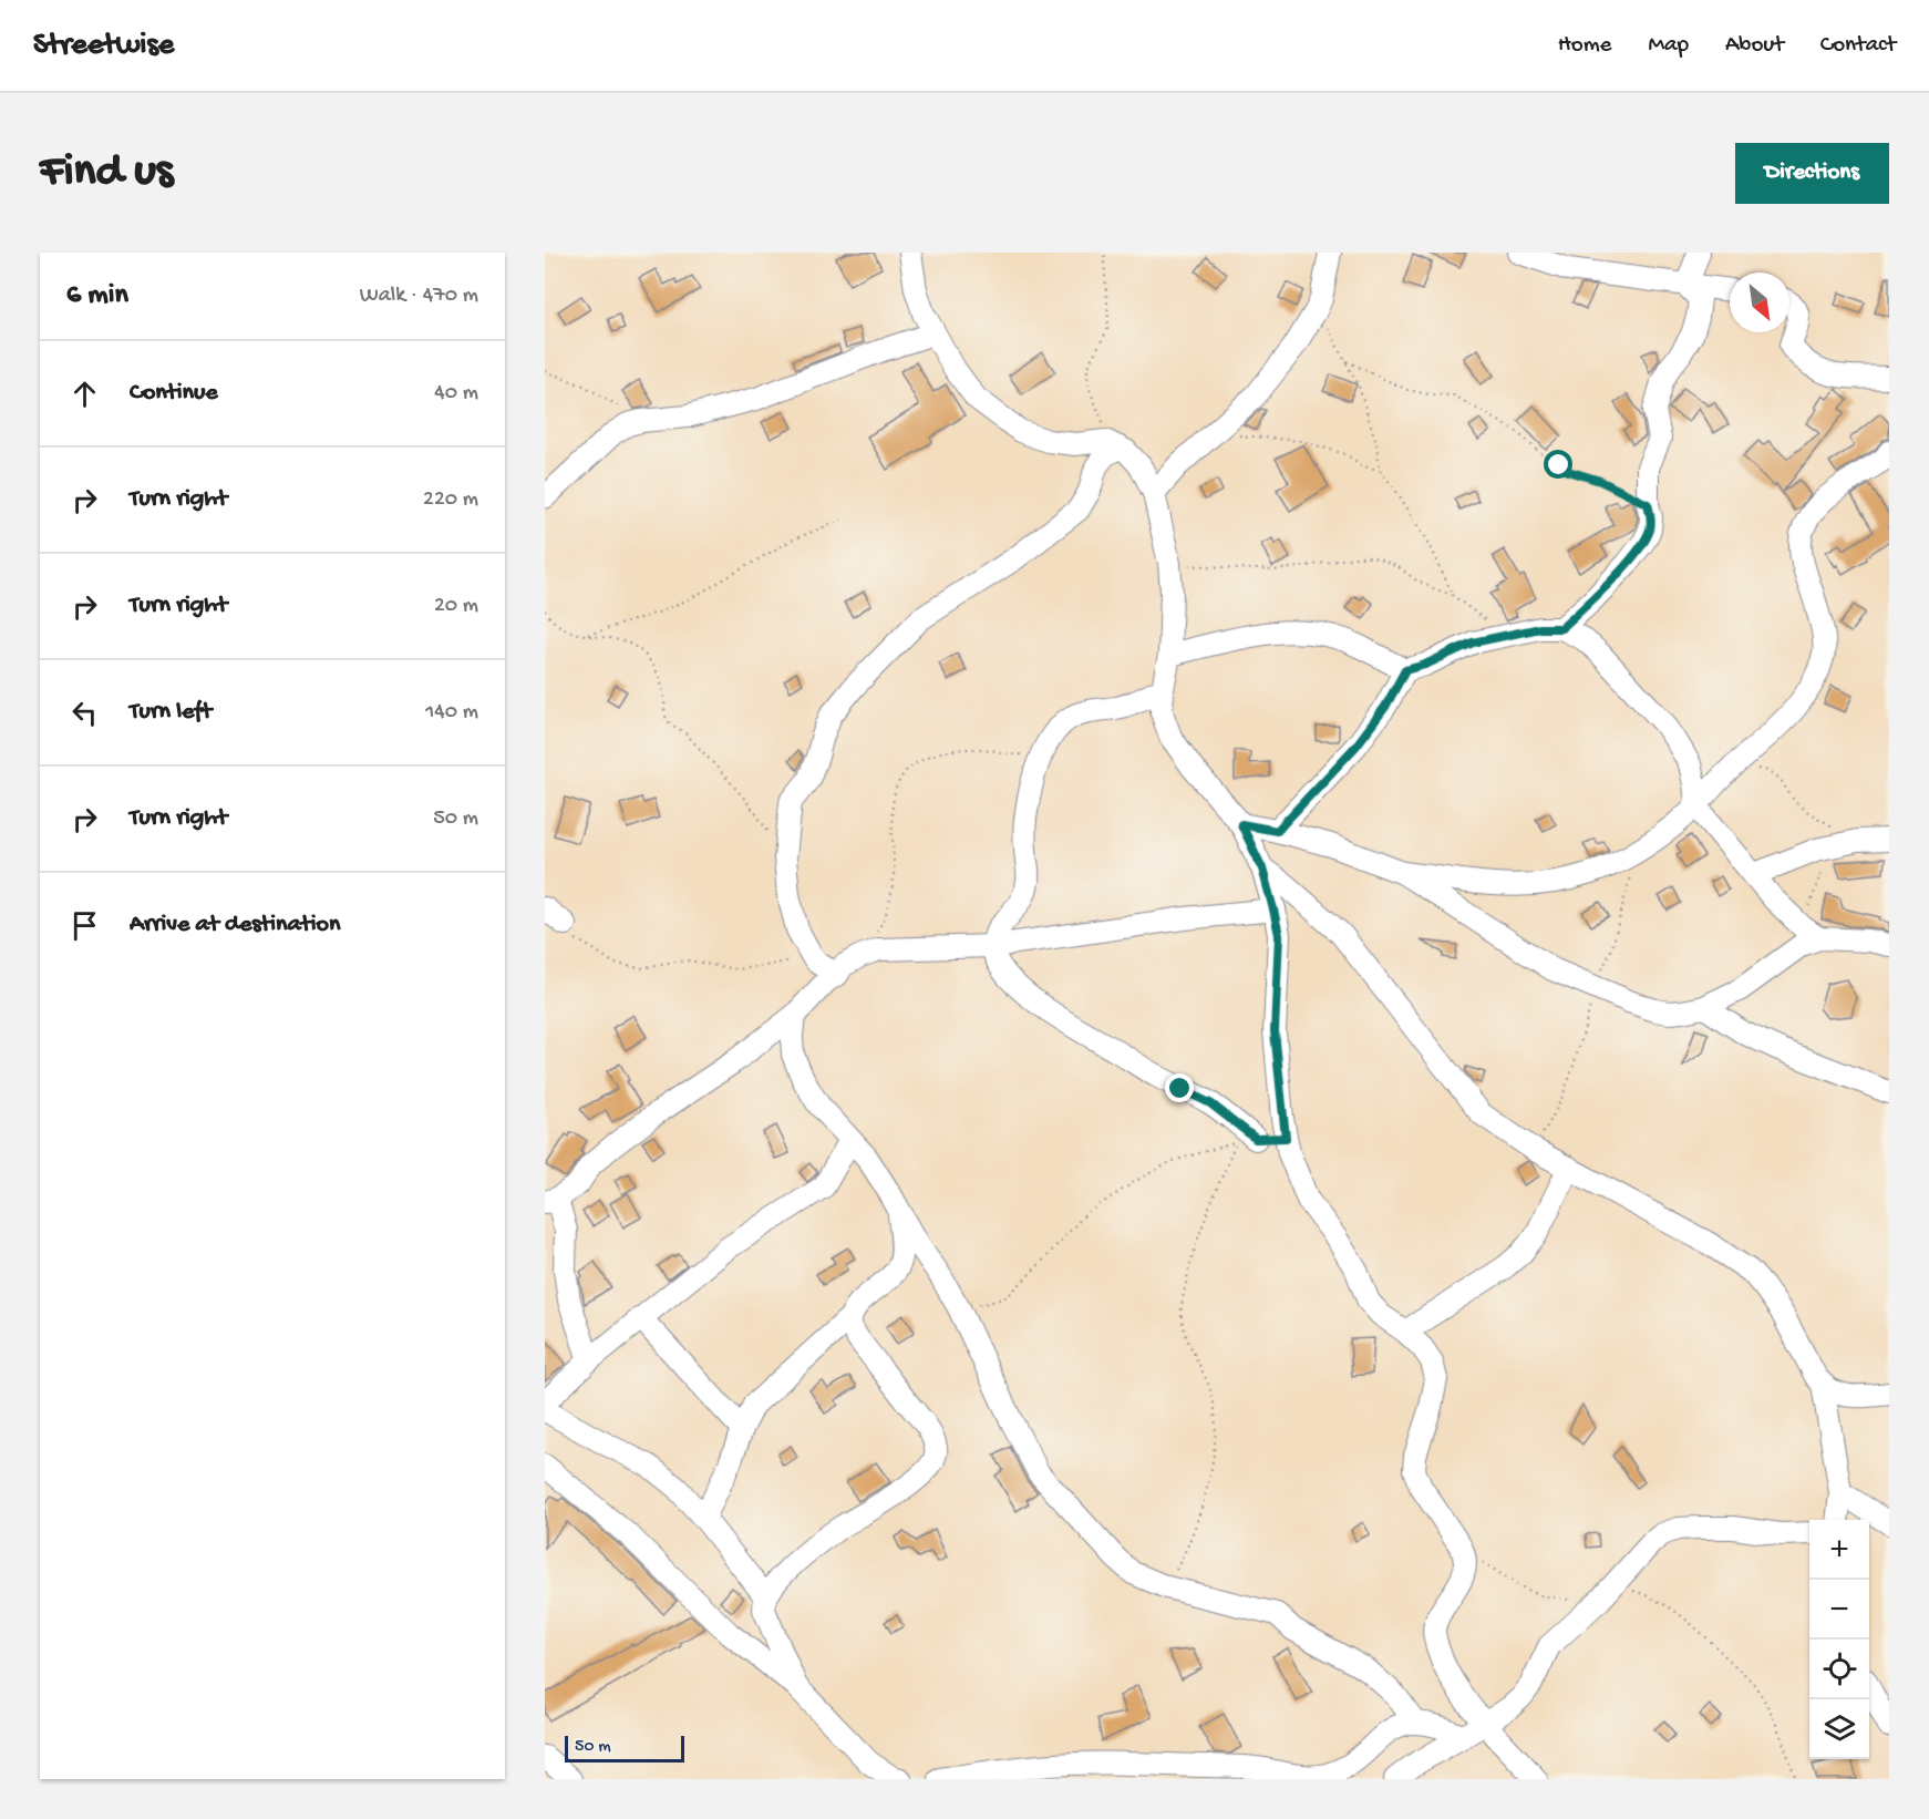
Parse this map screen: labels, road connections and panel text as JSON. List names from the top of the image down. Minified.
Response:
{"scale_bar":"50 m","north":"bottom right","page":{"header":"Streetwise","nav":["Home","Map","About","Contact"],"buttons":"Directions","title":"Find us","heading":["6 min","Walk · 470 m"],"list":[["Continue","40 m"],["Turn right","220 m"],["Turn right","20 m"],["Turn left","140 m"],["Turn right","50 m"],"Arrive at destination"],"map_buttons":["+","−"],"scale":"50 m"}}
